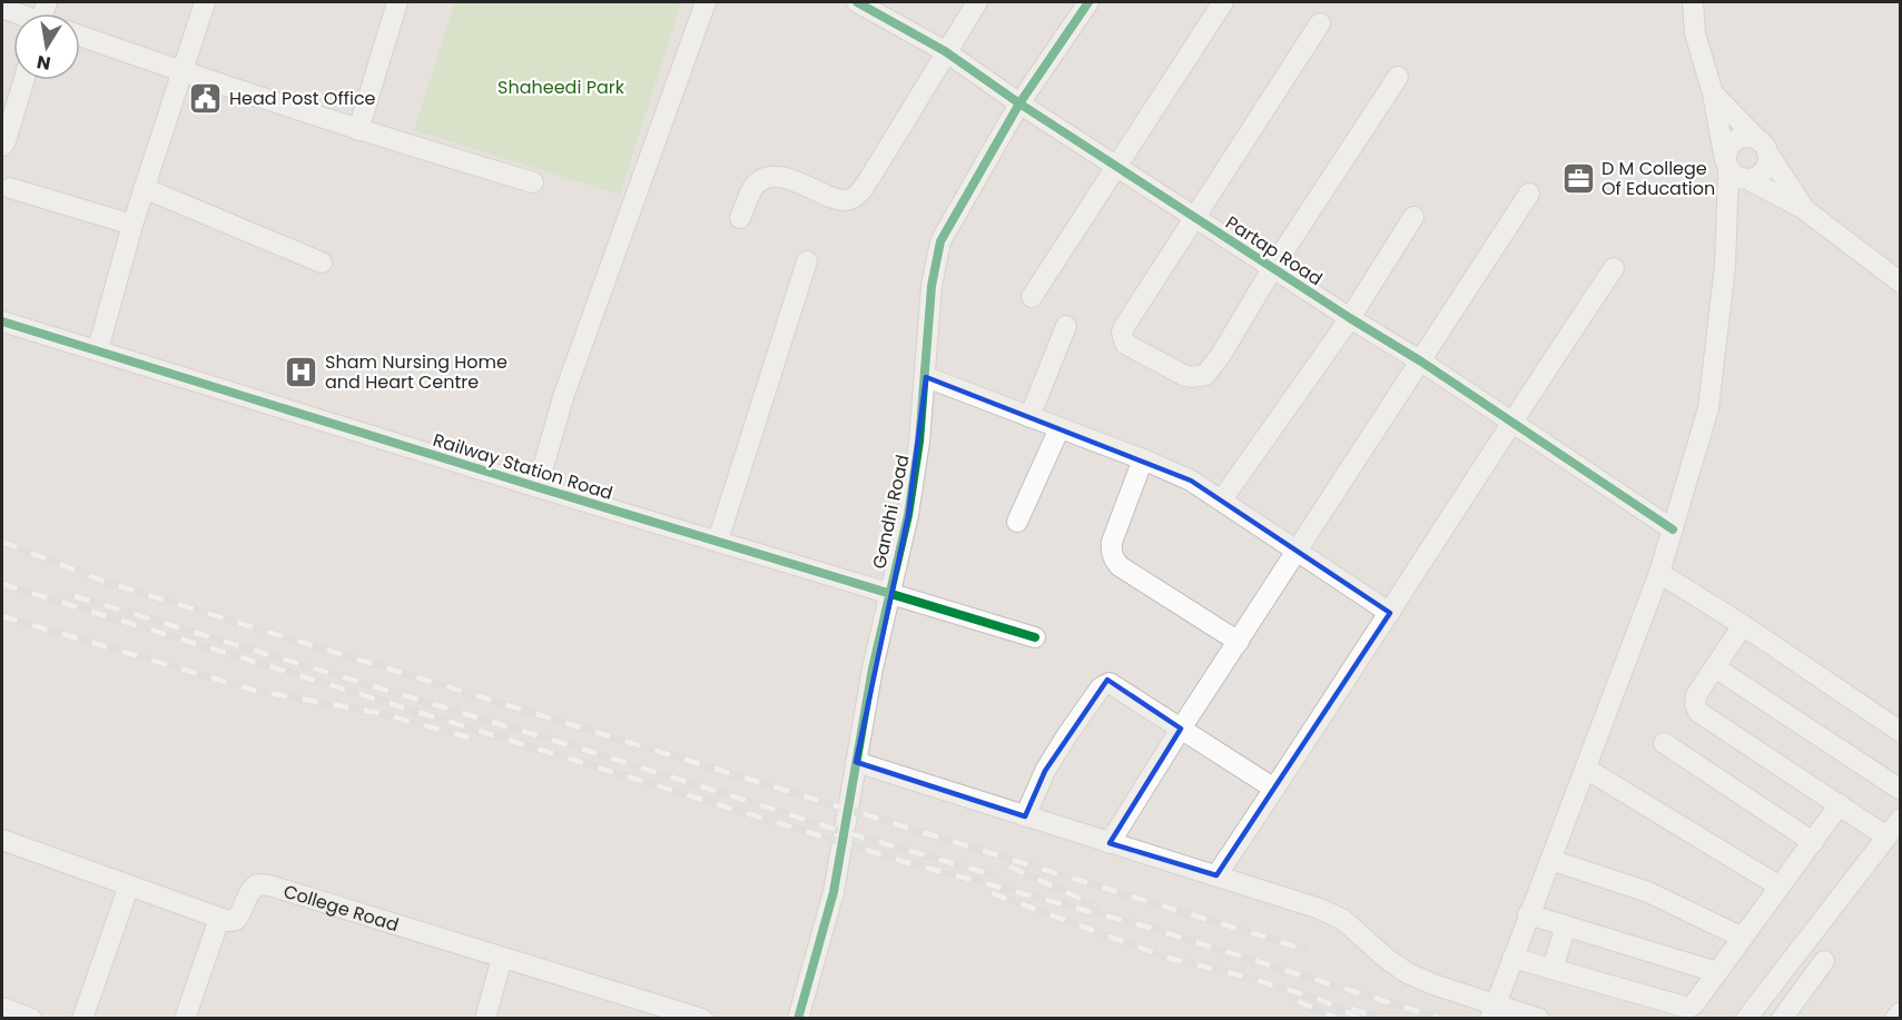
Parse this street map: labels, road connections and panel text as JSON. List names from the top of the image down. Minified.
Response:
{"streets":{"street":["Partap Road","Railway Station Road","Gandhi Road","College Road"]},"crossings":[["Partap Road","Gandhi Road"],["Railway Station Road","Gandhi Road"]],"parks":["Shaheedi Park"],"places":{"public building":["Head Post Office"],"office":["D M College Of Education"],"hospital":["Sham Nursing Home and Heart Centre"]},"north":"bottom"}
